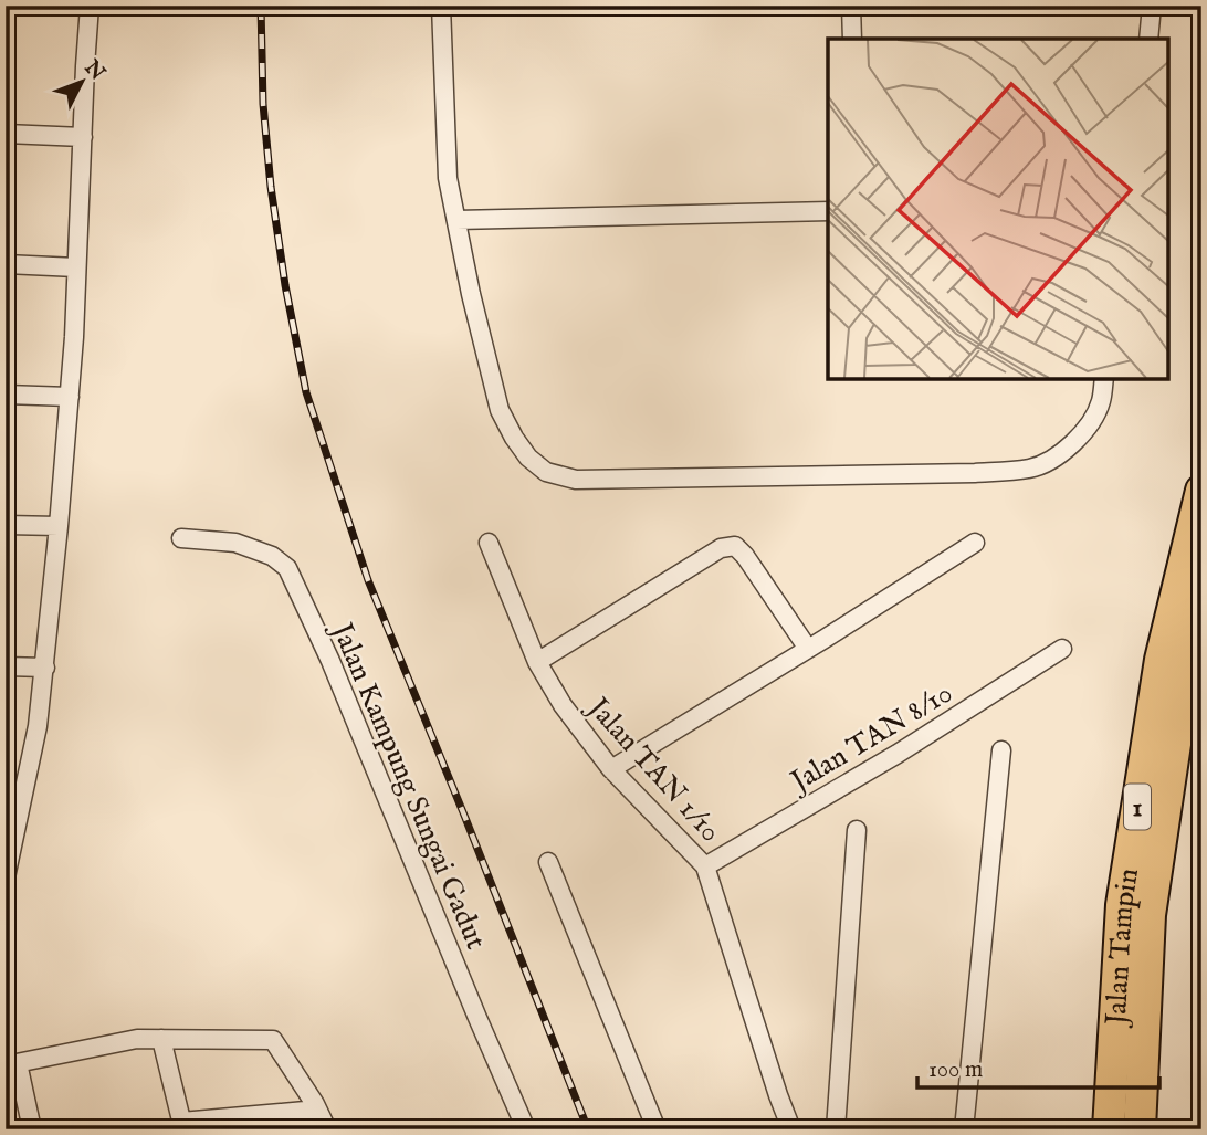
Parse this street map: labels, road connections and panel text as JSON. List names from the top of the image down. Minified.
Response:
{"streets":{"highway":["1","Jalan Tampin"],"street":["Jalan TAN 8/10","Jalan TAN 1/10","Jalan Kampung Sungai Gadut"]},"crossings":[["Jalan TAN 8/10","Jalan TAN 1/10"]],"scale_bar":"100 m","north":"top right"}
